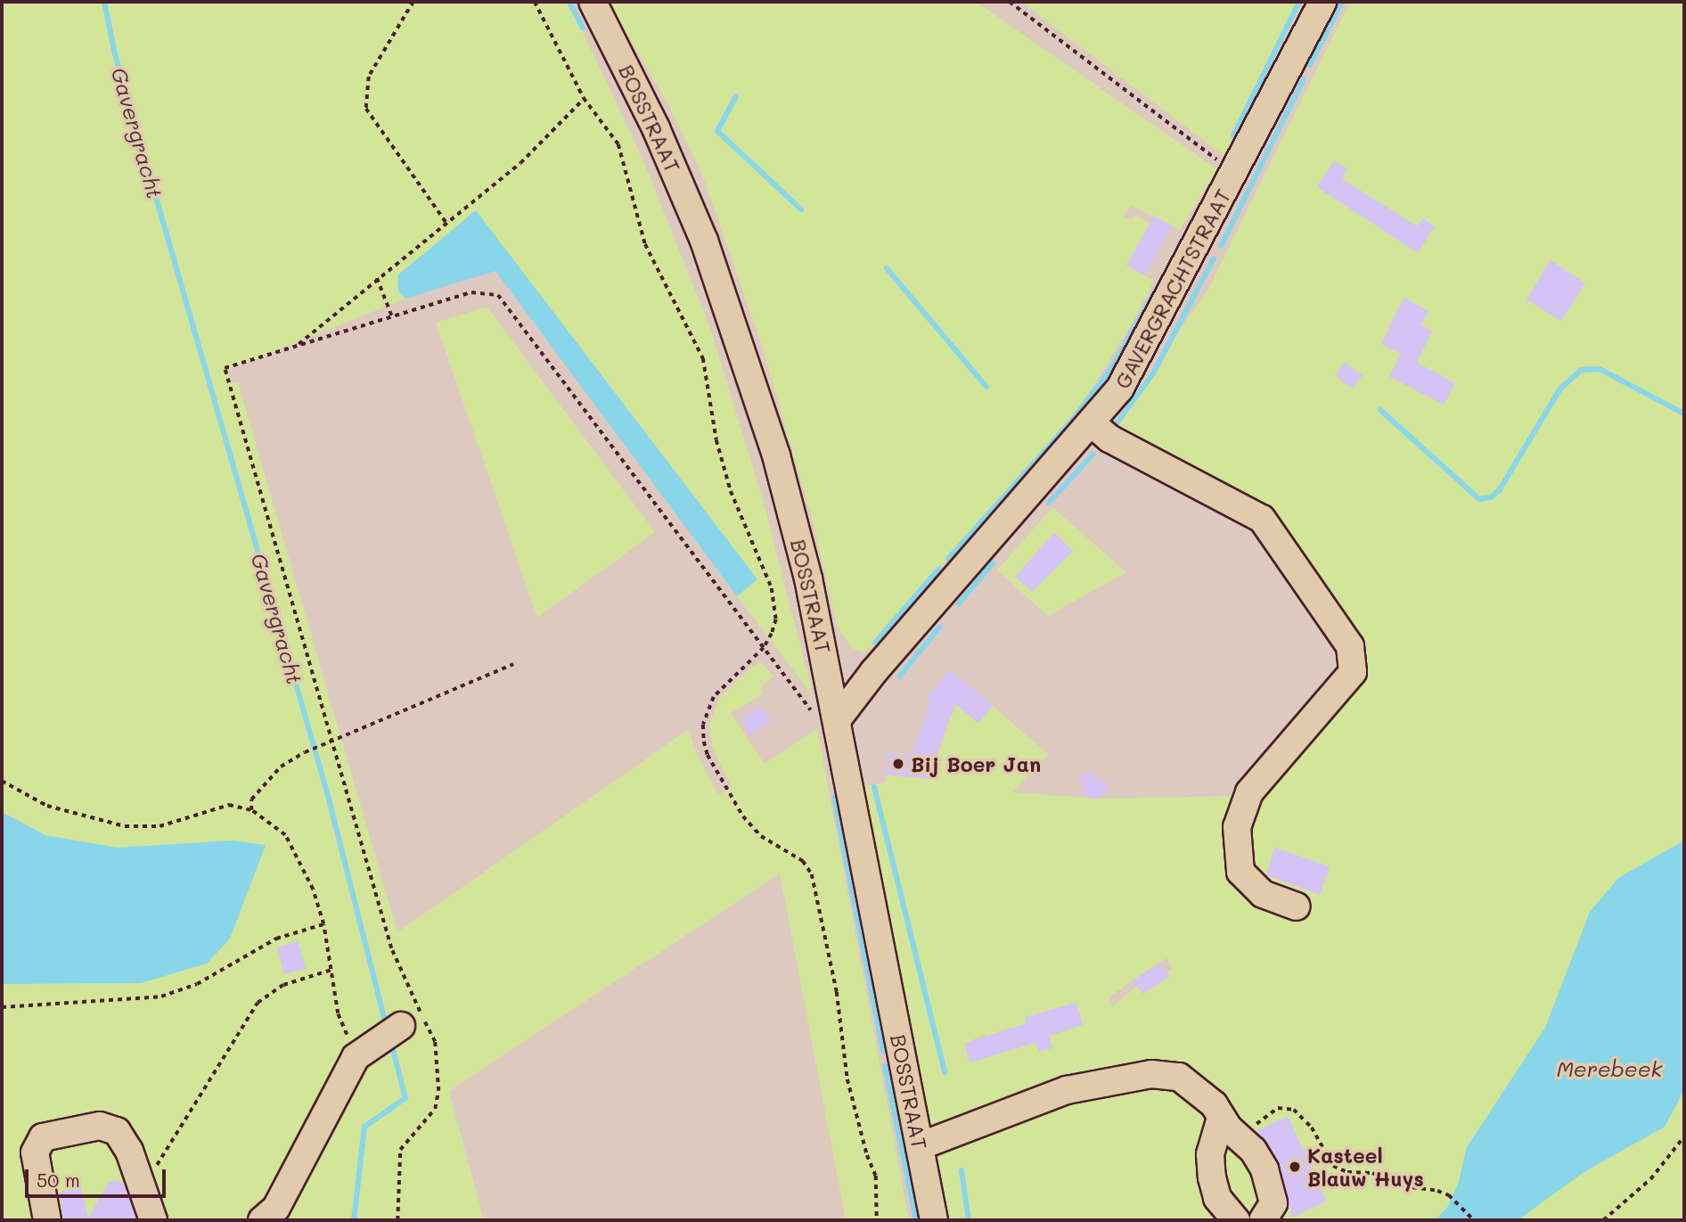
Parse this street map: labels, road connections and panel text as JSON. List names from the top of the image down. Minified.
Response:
{"streets":{"street":["BOSSTRAAT","GAVERGRACHTSTRAAT"]},"crossings":[["BOSSTRAAT","GAVERGRACHTSTRAAT"]],"water":["Gavergracht","Merebeek"],"places":["Bij Boer Jan","Kasteel Blauw Huys"],"scale_bar":"50 m"}
